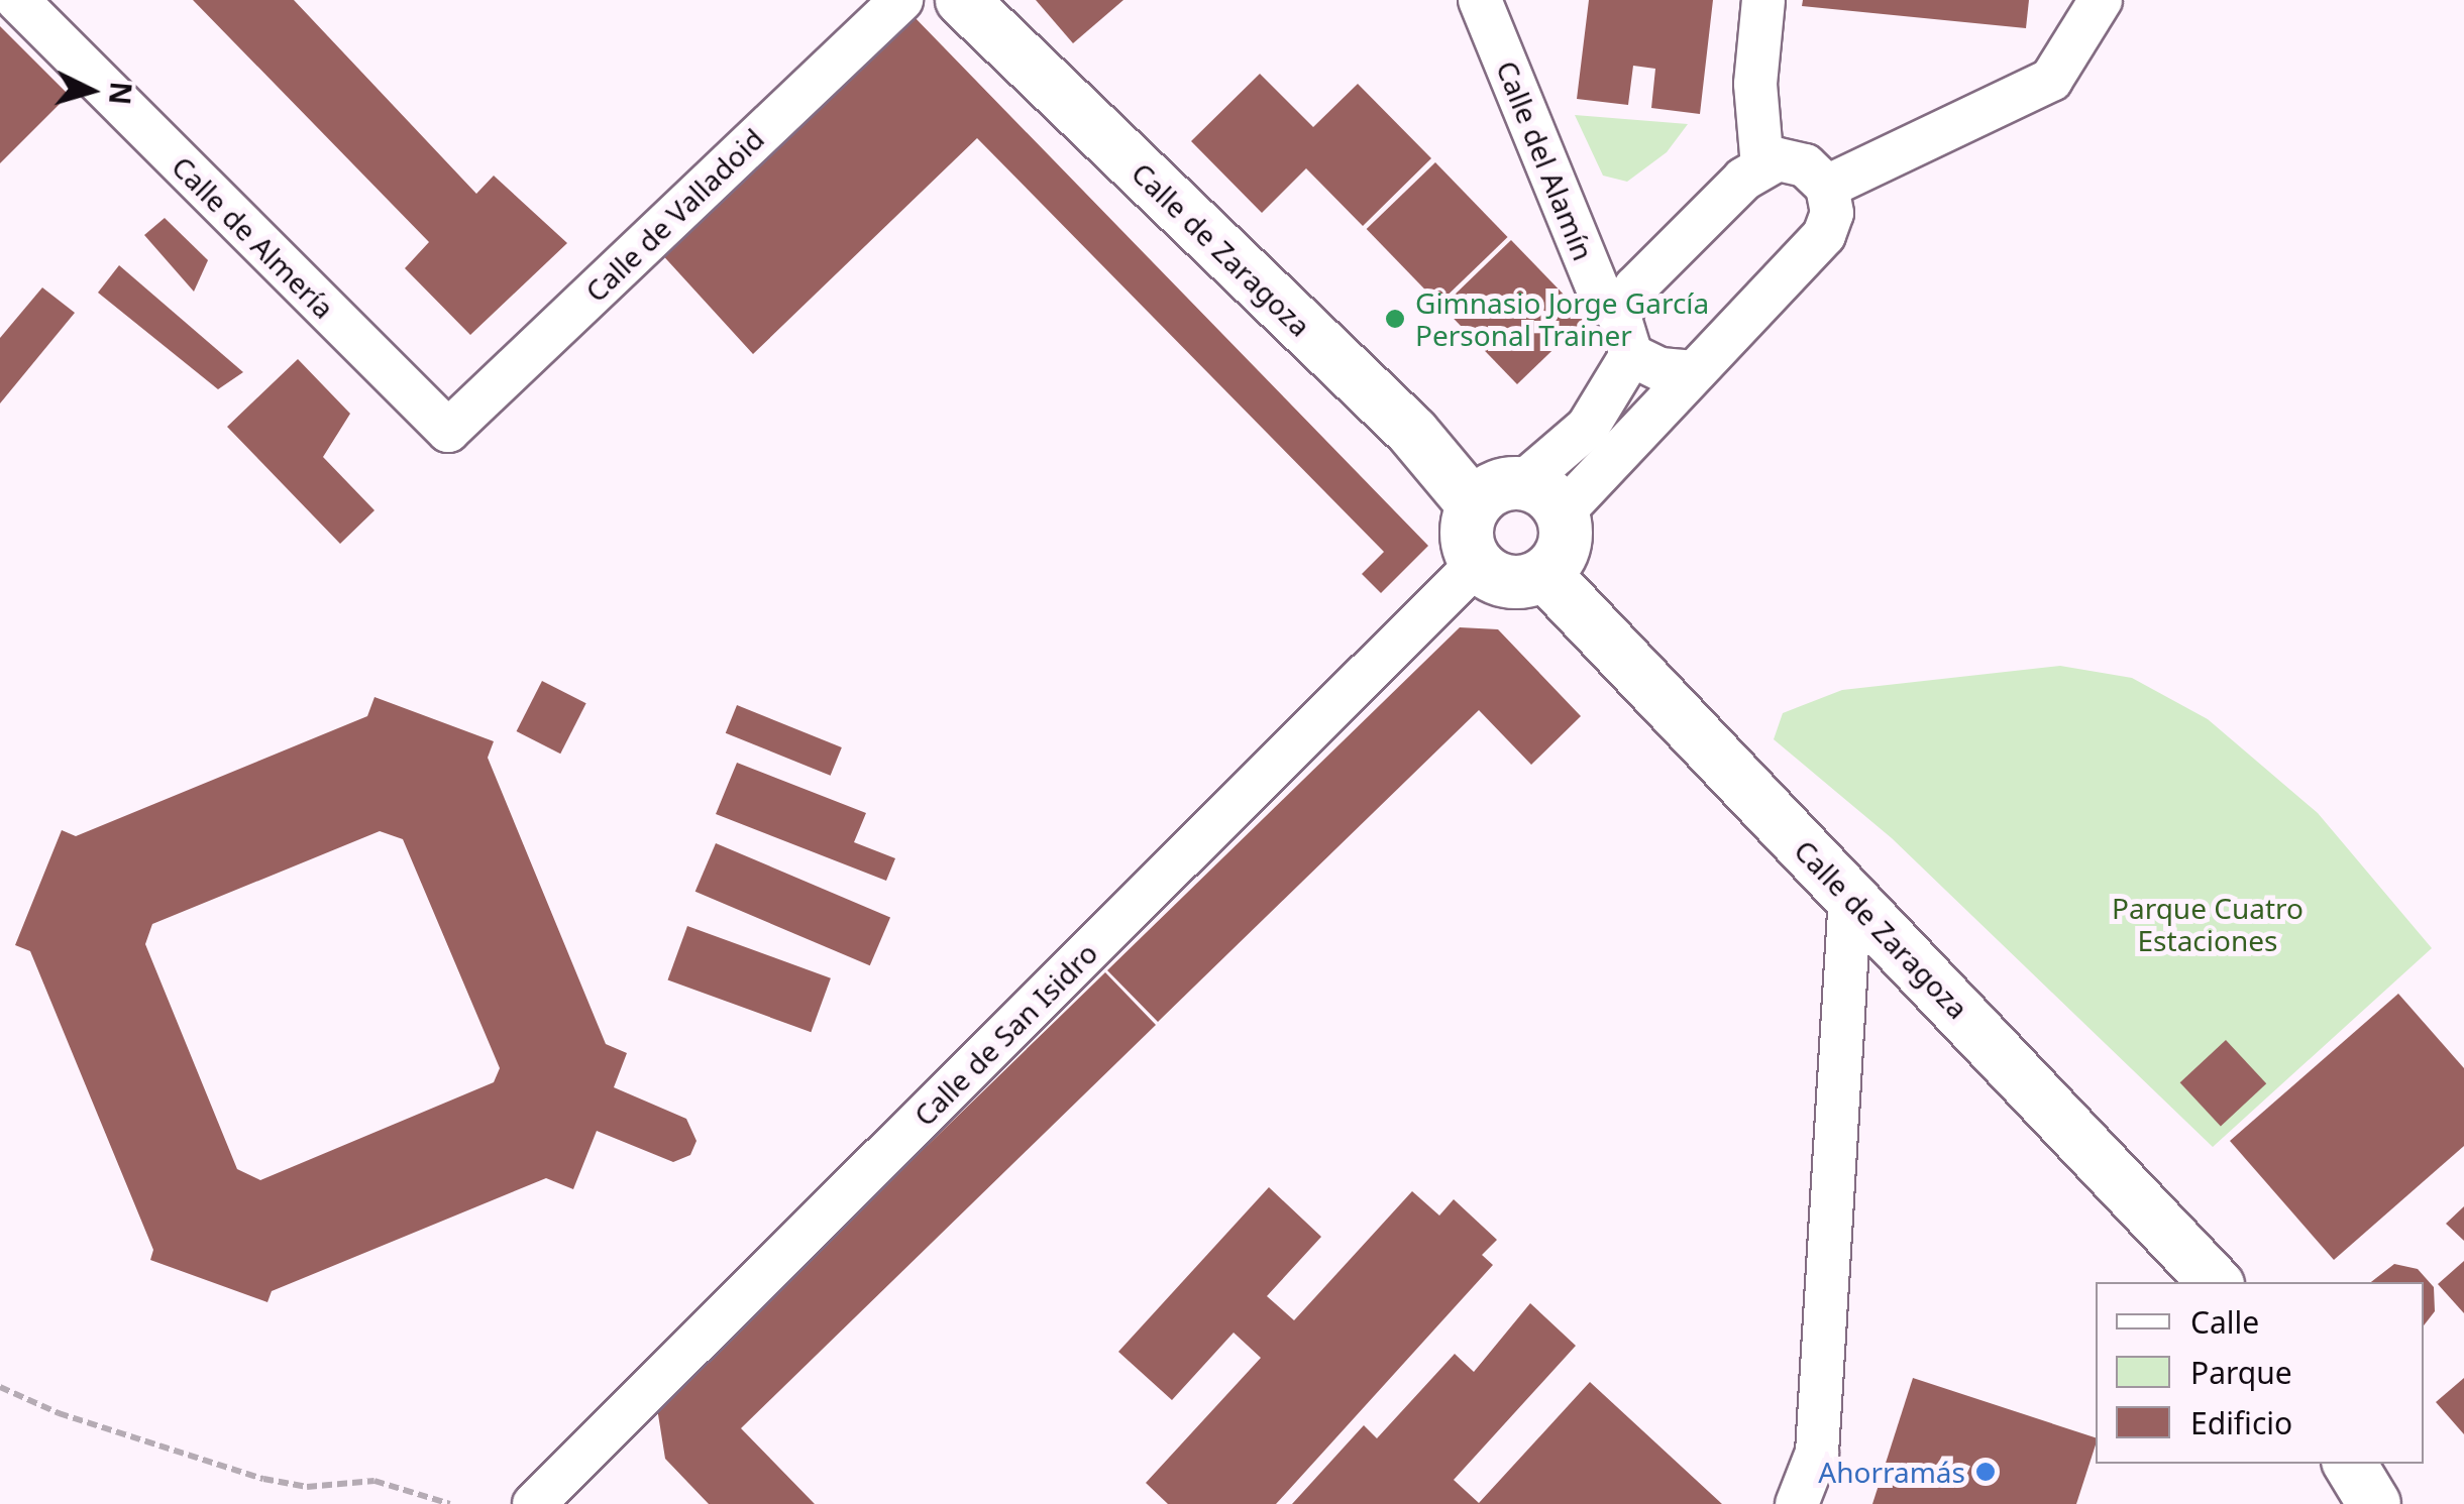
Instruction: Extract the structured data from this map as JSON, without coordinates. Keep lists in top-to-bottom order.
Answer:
{
  "streets": {
    "street": [
      "Calle del Alamín",
      "Calle de Valladoid",
      "Calle de Almería",
      "Calle de Zaragoza",
      "Calle de San Isidro"
    ]
  },
  "crossings": [
    ["Calle de Valladoid", "Calle de Almería"],
    ["Calle de Zaragoza", "Calle de San Isidro"]
  ],
  "parks": ["Parque Cuatro Estaciones"],
  "places": ["Gimnasio Jorge García Personal Trainer", "Ahorramás"],
  "legend": ["Calle", "Parque", "Edificio"],
  "north": "right"
}
